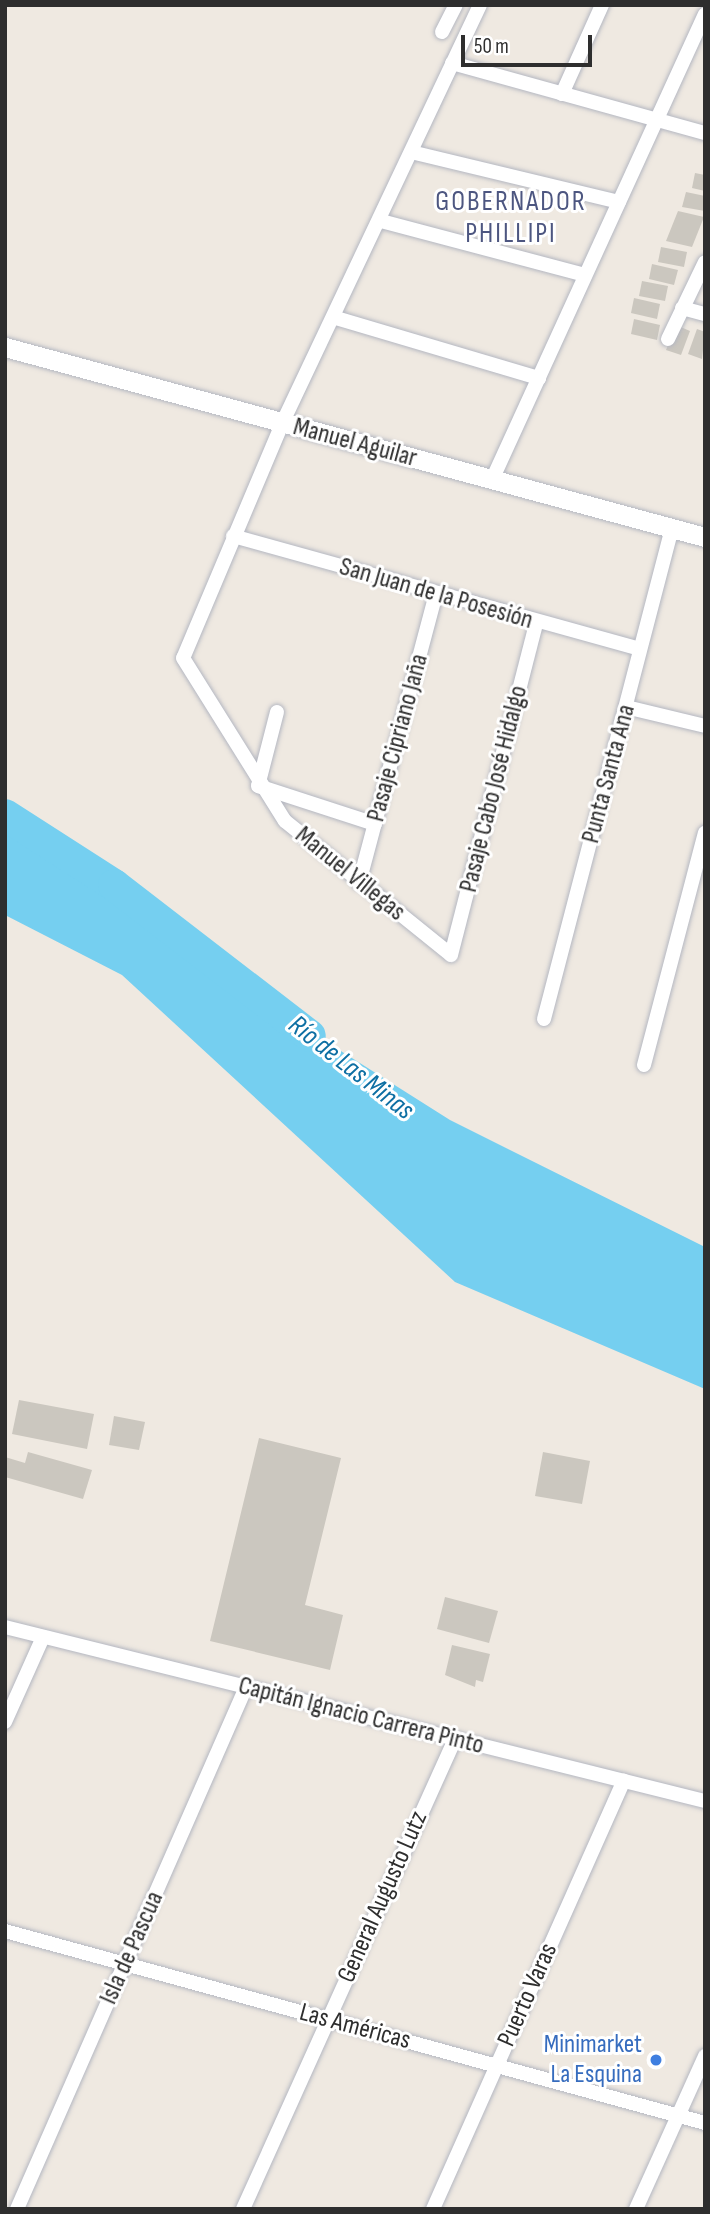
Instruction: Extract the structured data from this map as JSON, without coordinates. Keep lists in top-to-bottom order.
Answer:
{
  "streets": {
    "street": [
      "Manuel Aguilar",
      "San Juan de la Posesión",
      "Pasaje Cipriano Jaña",
      "Punta Santa Ana",
      "Pasaje Cabo José Hidalgo",
      "Manuel Villegas",
      "Capitán Ignacio Carrera Pinto",
      "General Augusto Lutz",
      "Isla de Pascua",
      "Puerto Varas",
      "Las Américas"
    ]
  },
  "crossings": [
    ["Manuel Aguilar", "Punta Santa Ana"],
    ["San Juan de la Posesión", "Pasaje Cipriano Jaña"],
    ["San Juan de la Posesión", "Punta Santa Ana"],
    ["San Juan de la Posesión", "Pasaje Cabo José Hidalgo"],
    ["San Juan de la Posesión", "Manuel Villegas"],
    ["Pasaje Cipriano Jaña", "Manuel Villegas"],
    ["Pasaje Cabo José Hidalgo", "Manuel Villegas"],
    ["Capitán Ignacio Carrera Pinto", "General Augusto Lutz"],
    ["Capitán Ignacio Carrera Pinto", "Isla de Pascua"],
    ["Capitán Ignacio Carrera Pinto", "Puerto Varas"],
    ["General Augusto Lutz", "Las Américas"],
    ["Isla de Pascua", "Las Américas"],
    ["Puerto Varas", "Las Américas"]
  ],
  "districts": ["GOBERNADOR PHILLIPI"],
  "water": ["Río de Las Minas"],
  "places": ["Minimarket La Esquina"],
  "scale_bar": "50 m"
}
